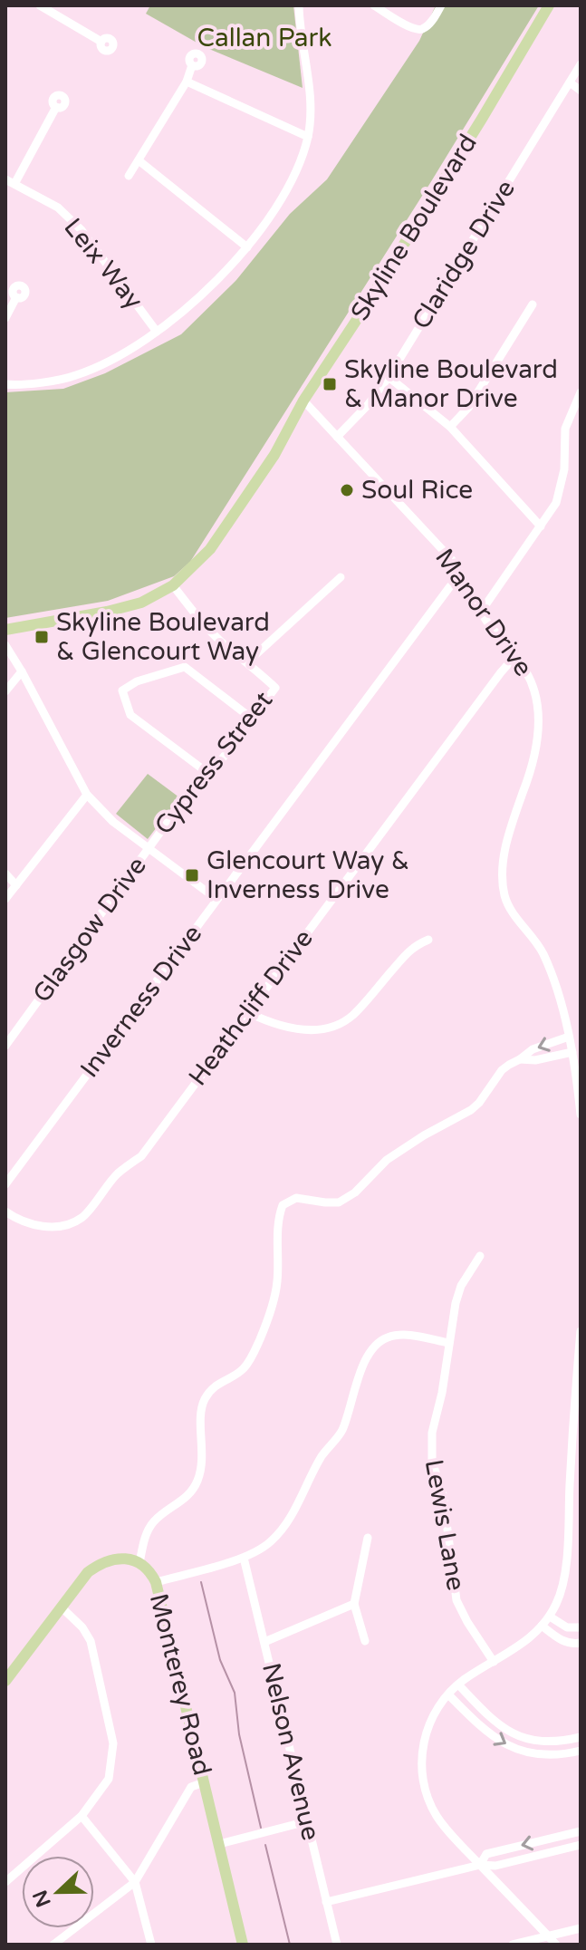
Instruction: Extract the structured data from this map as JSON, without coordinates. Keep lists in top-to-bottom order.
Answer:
{
  "streets": {
    "main road": ["Skyline Boulevard", "Monterey Road"],
    "street": [
      "Claridge Drive",
      "Leix Way",
      "Manor Drive",
      "Cypress Street",
      "Glasgow Drive",
      "Inverness Drive",
      "Heathcliff Drive",
      "Lewis Lane",
      "Nelson Avenue"
    ]
  },
  "crossings": [
    ["Skyline Boulevard", "Manor Drive"],
    ["Skyline Boulevard", "Cypress Street"],
    ["Claridge Drive", "Manor Drive"],
    ["Manor Drive", "Inverness Drive"],
    ["Manor Drive", "Heathcliff Drive"],
    ["Manor Drive", "Monterey Road"],
    ["Cypress Street", "Glasgow Drive"]
  ],
  "parks": ["Callan Park"],
  "places": {
    "transit": ["Skyline Boulevard & Manor Drive", "Skyline Boulevard & Glencourt Way", "Glencourt Way & Inverness Drive"],
    "other": ["Soul Rice"]
  },
  "north": "left"
}
